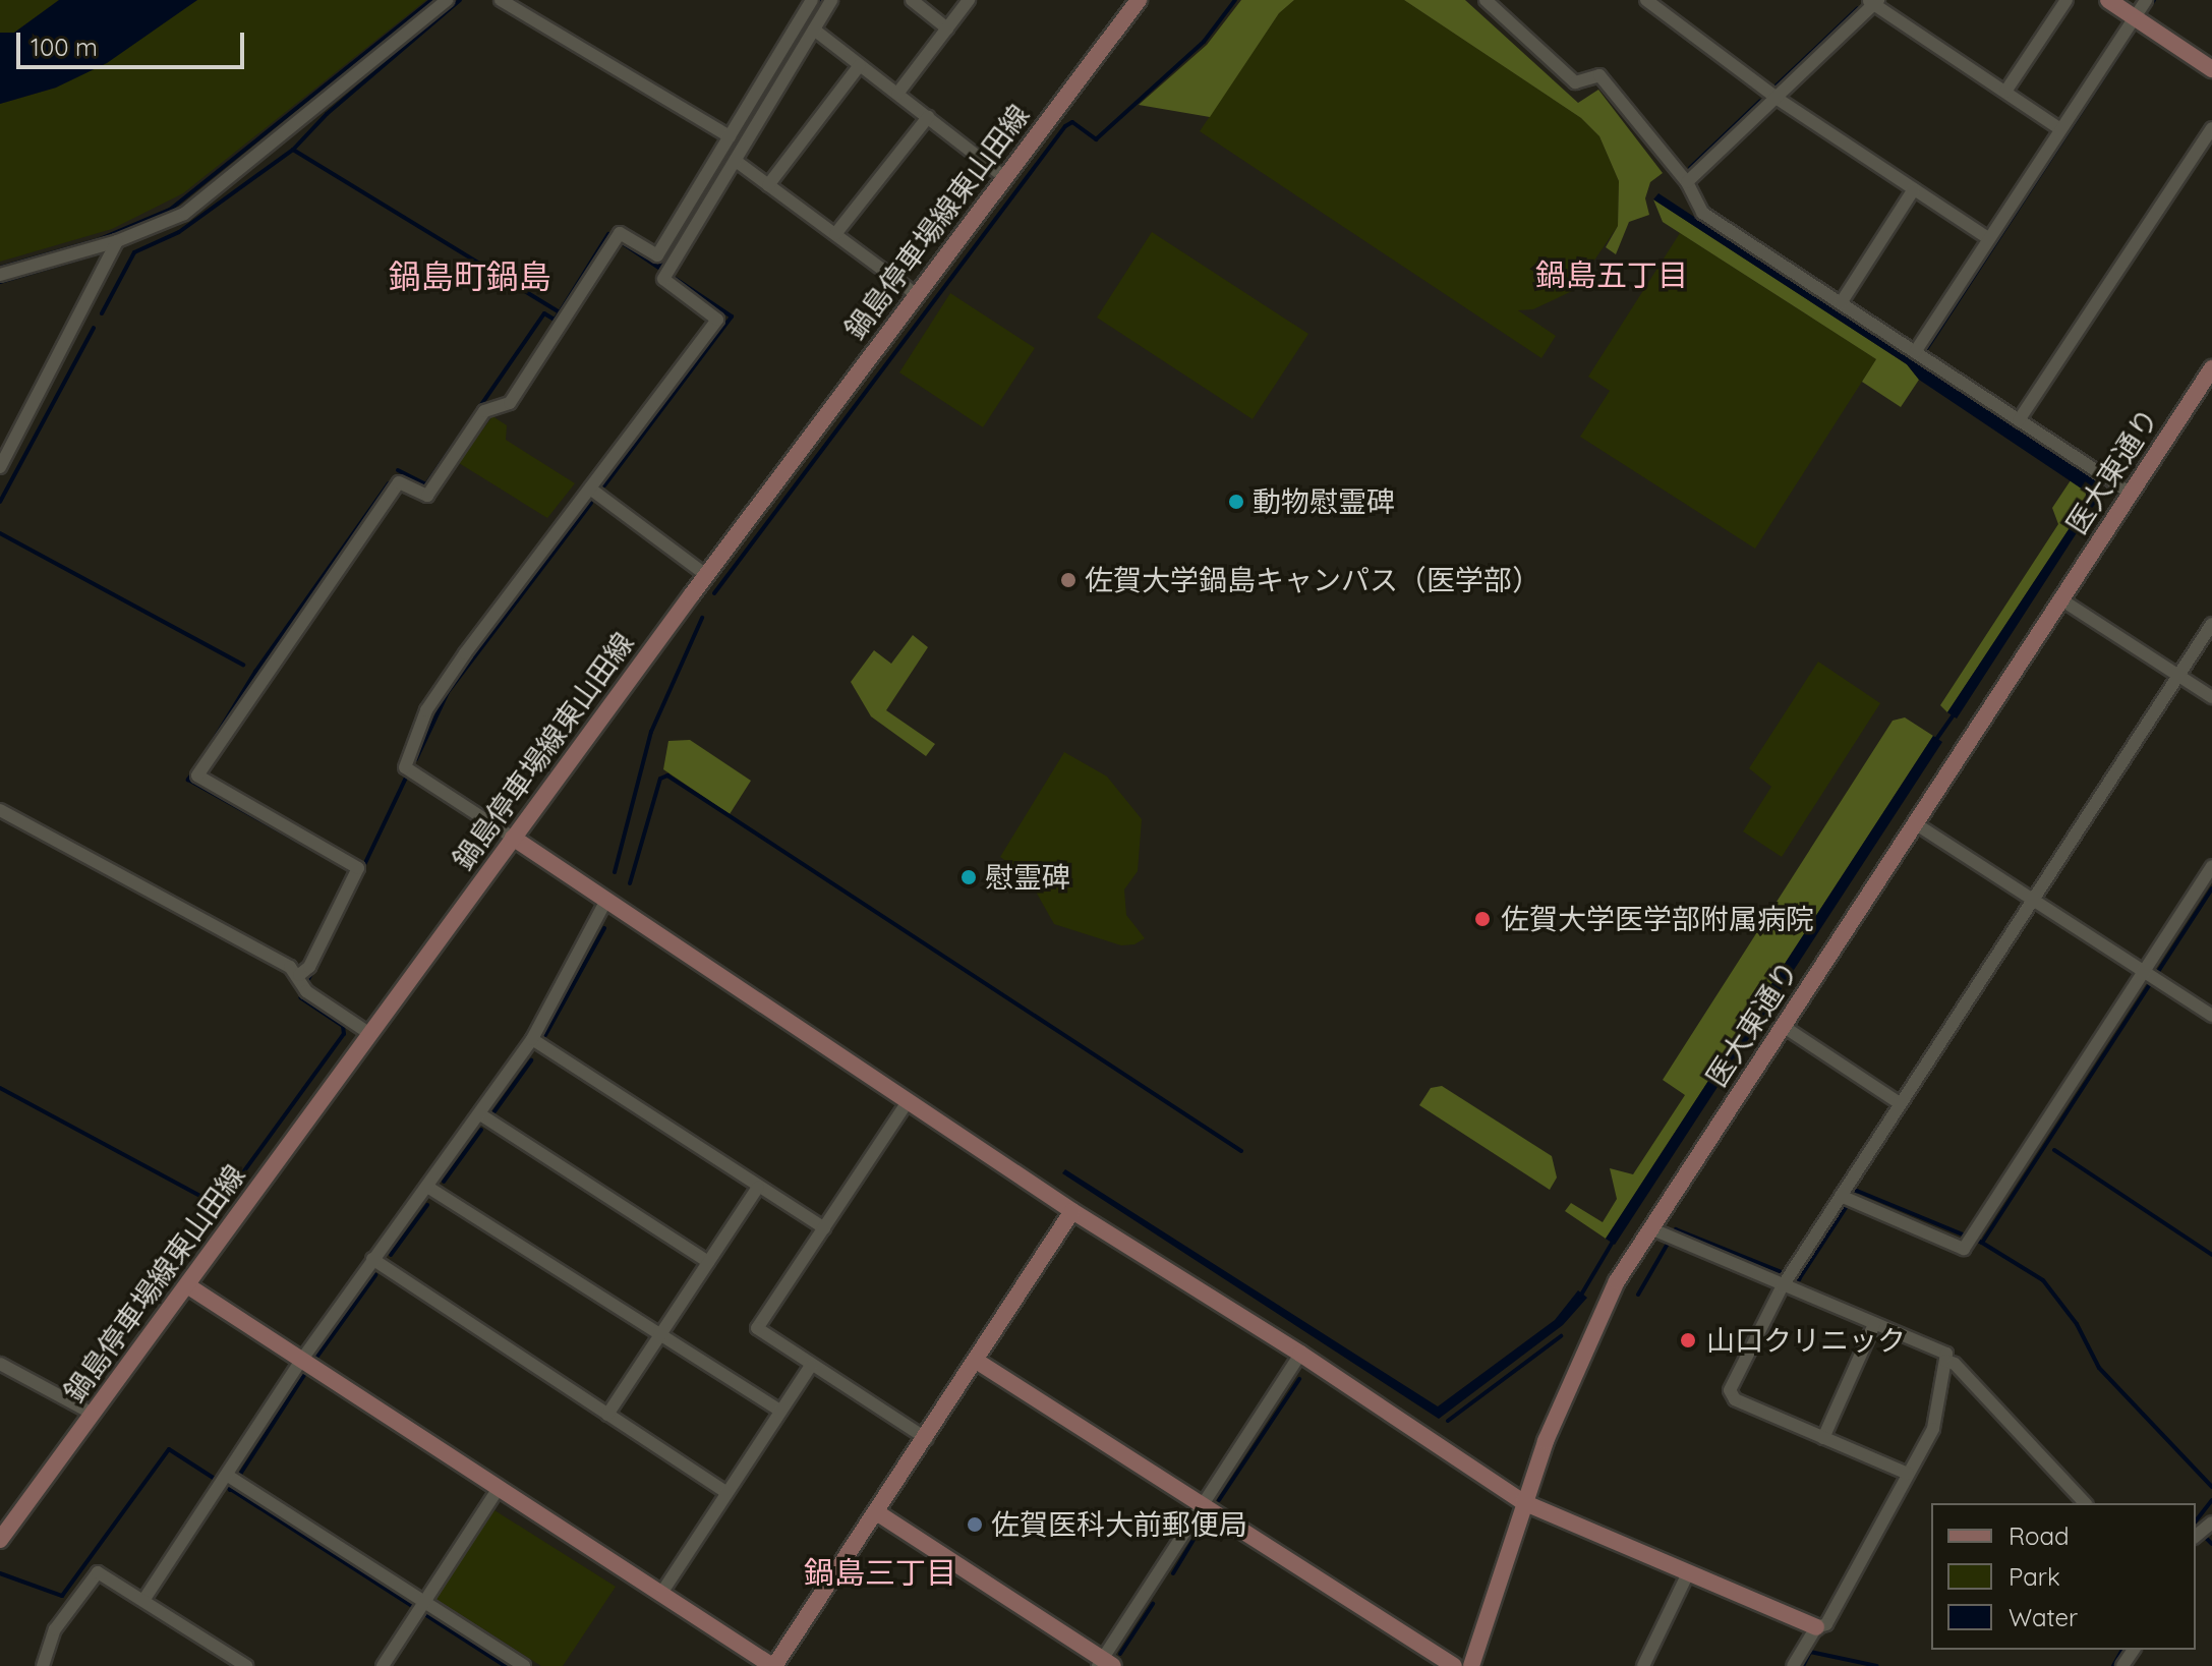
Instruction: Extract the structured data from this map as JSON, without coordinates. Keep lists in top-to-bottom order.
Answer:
{
  "streets": {
    "street": ["鍋島停車場線東山田線", "医大東通り"]
  },
  "districts": ["鍋島五丁目", "鍋島町鍋島", "鍋島三丁目"],
  "places": [
    "動物慰霊碑",
    "佐賀大学鍋島キャンパス（医学部）",
    "慰霊碑",
    "佐賀大学医学部附属病院",
    "山口クリニック",
    "佐賀医科大前郵便局"
  ],
  "legend": ["Road", "Park", "Water"],
  "scale_bar": "100 m"
}
